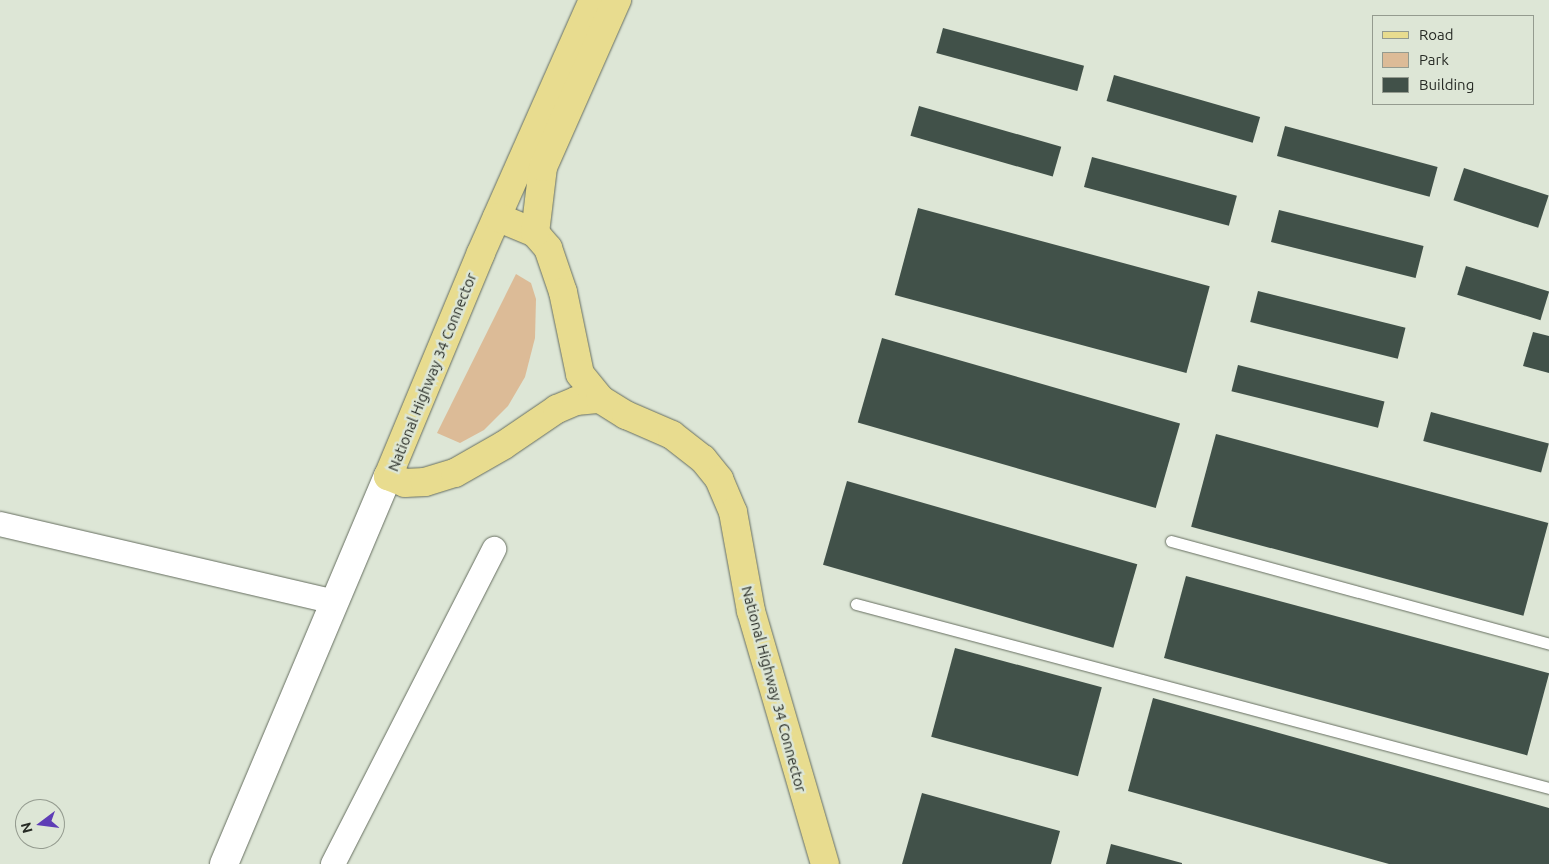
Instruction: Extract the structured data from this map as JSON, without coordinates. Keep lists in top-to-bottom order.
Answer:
{
  "streets": {
    "main road": ["National Highway 34 Connector"]
  },
  "legend": ["Road", "Park", "Building"],
  "north": "left"
}
